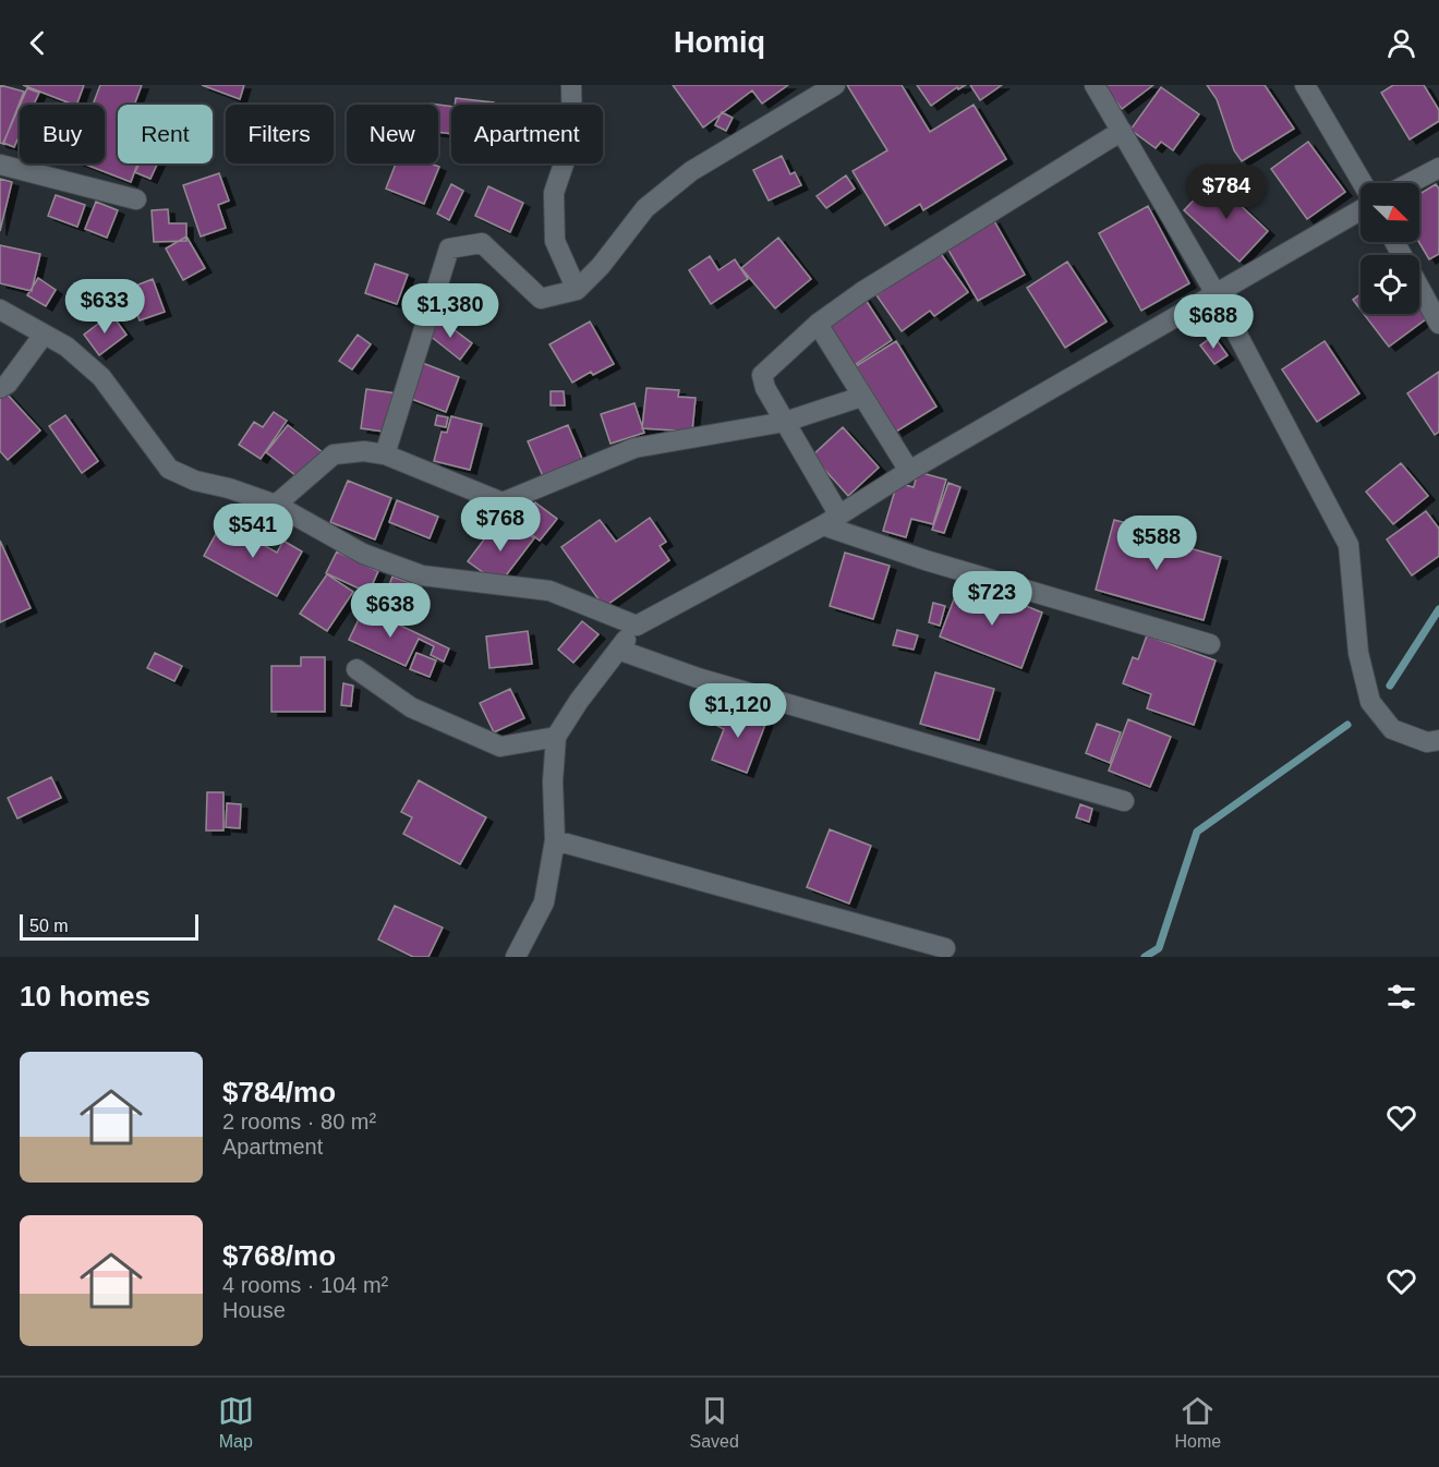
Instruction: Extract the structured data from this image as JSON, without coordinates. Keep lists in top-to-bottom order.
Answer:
{
  "scale_bar": "50 m",
  "north": "bottom right",
  "page": {
    "header": "Homiq",
    "chip": [
      "Buy",
      "Rent",
      "Filters",
      "New",
      "Apartment"
    ],
    "price": [
      "$784",
      "$633",
      "$1,380",
      "$688",
      "$768",
      "$541",
      "$588",
      "$723",
      "$638",
      "$1,120"
    ],
    "scale": "50 m",
    "heading": "10 homes",
    "list": [
      {
        "name": "$784/mo",
        "note": "2 rooms · 80 m² · Apartment"
      },
      {
        "name": "$768/mo",
        "note": "4 rooms · 104 m² · House"
      }
    ],
    "tabs": ["Map", "Saved", "Home"]
  }
}
